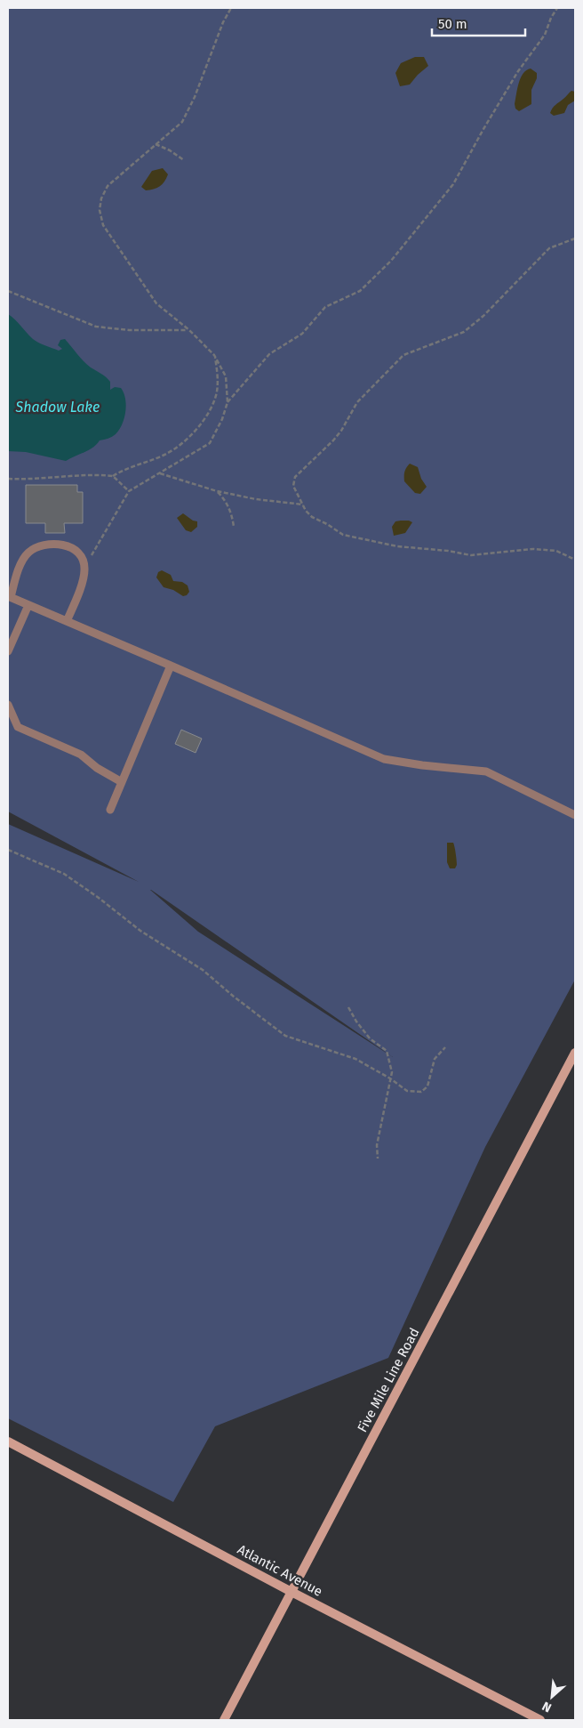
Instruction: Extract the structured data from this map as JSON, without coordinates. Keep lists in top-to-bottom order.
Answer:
{
  "streets": {
    "main road": ["Five Mile Line Road", "Atlantic Avenue"]
  },
  "crossings": [
    ["Five Mile Line Road", "Atlantic Avenue"]
  ],
  "water": ["Shadow Lake"],
  "scale_bar": "50 m",
  "north": "bottom left"
}
